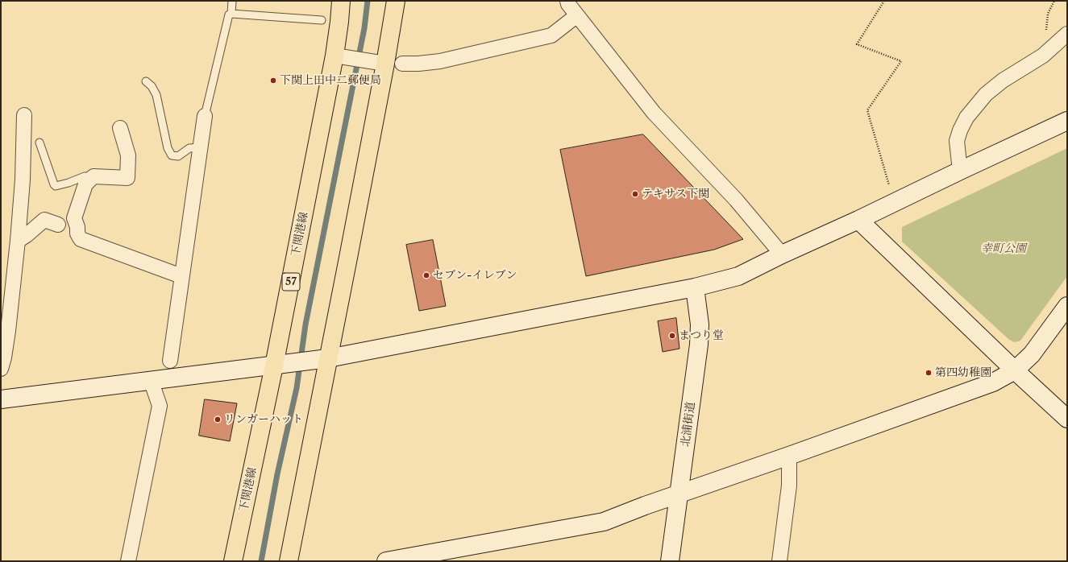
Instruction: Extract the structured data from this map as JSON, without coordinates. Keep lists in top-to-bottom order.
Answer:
{
  "streets": {
    "main road": ["下関港線", "57"],
    "street": ["北浦街道"]
  },
  "parks": ["幸町公園"],
  "places": [
    "下関上田中二郵便局",
    "テキサス下関",
    "セブン-イレブン",
    "まつり堂",
    "第四幼稚園",
    "リンガーハット"
  ]
}
